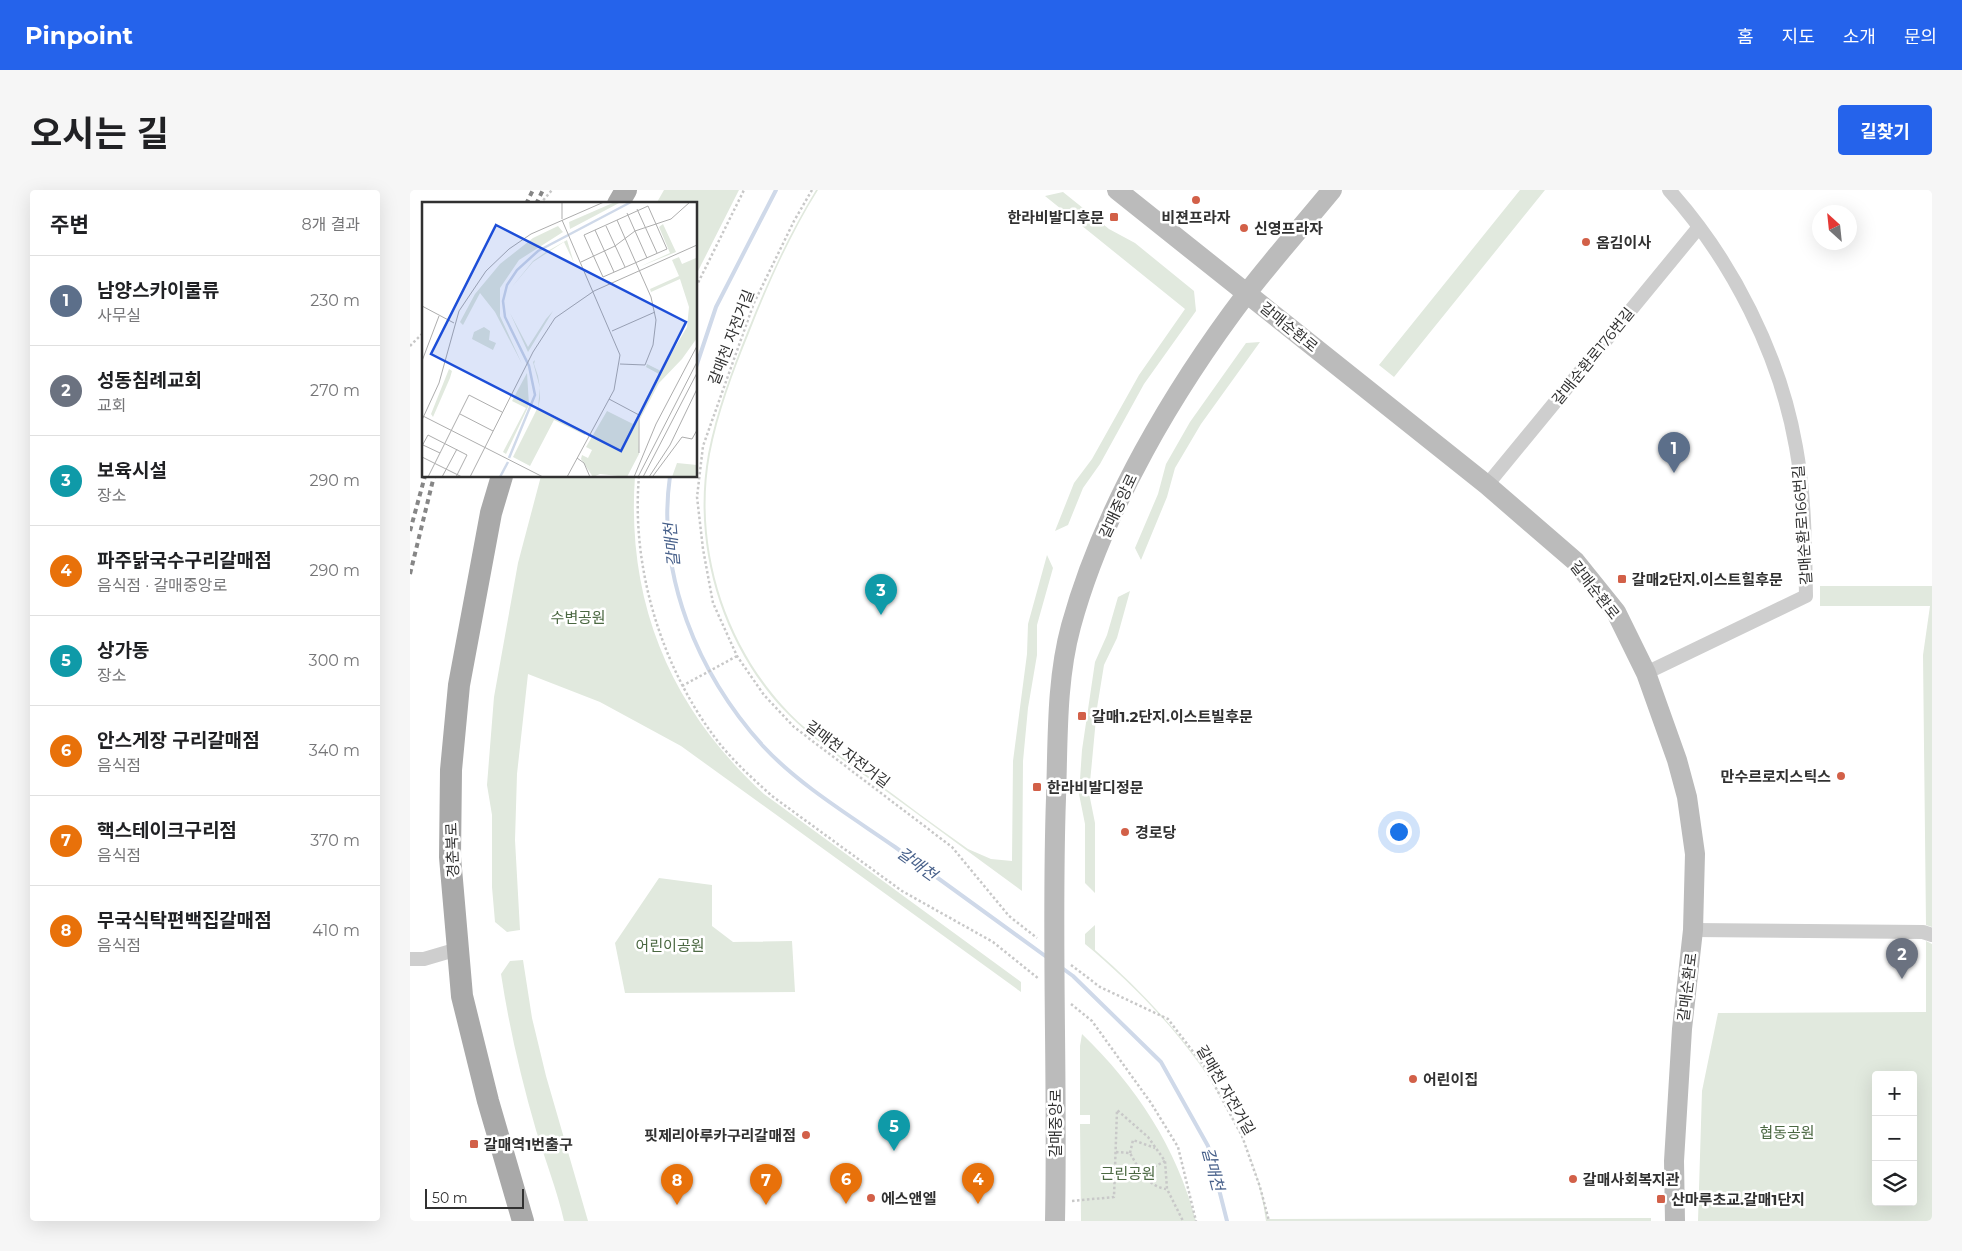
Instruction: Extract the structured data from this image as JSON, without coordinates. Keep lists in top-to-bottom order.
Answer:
{
  "streets": {
    "main road": ["경춘북로"],
    "street": [
      "갈매순환로",
      "갈매순환로176번길",
      "갈매중앙로",
      "갈매순환로166번길"
    ],
    "path": ["갈매천 자전거길"]
  },
  "crossings": [
    ["갈매순환로", "갈매순환로176번길"],
    ["갈매순환로", "갈매중앙로"],
    ["갈매순환로", "갈매순환로166번길"],
    ["갈매순환로176번길", "갈매순환로166번길"]
  ],
  "water": ["갈매천"],
  "parks": [
    "수변공원",
    "어린이공원",
    "협동공원",
    "근린공원"
  ],
  "places": {
    "other": [
      "비젼프라자",
      "신영프라자",
      "옴김이사",
      "만수르로지스틱스",
      "경로당",
      "어린이집",
      "핏제리아루카구리갈매점",
      "갈매사회복지관",
      "에스앤엘"
    ],
    "transit": [
      "한라비발디후문",
      "갈매2단지.이스트힐후문",
      "갈매1.2단지.이스트빌후문",
      "한라비발디정문",
      "갈매역1번출구",
      "산마루초교.갈매1단지"
    ]
  },
  "scale_bar": "50 m",
  "north": "top left",
  "page": {
    "header": "Pinpoint",
    "nav": [
      "홈",
      "지도",
      "소개",
      "문의"
    ],
    "title": "오시는 길",
    "buttons": "길찾기",
    "heading": ["주변", "8개 결과"],
    "list": [
      {
        "mark": "1",
        "name": "남양스카이물류",
        "note": "사무실",
        "value": "230 m"
      },
      {
        "mark": "2",
        "name": "성동침례교회",
        "note": "교회",
        "value": "270 m"
      },
      {
        "mark": "3",
        "name": "보육시설",
        "note": "장소",
        "value": "290 m"
      },
      {
        "mark": "4",
        "name": "파주닭국수구리갈매점",
        "note": "음식점 · 갈매중앙로",
        "value": "290 m"
      },
      {
        "mark": "5",
        "name": "상가동",
        "note": "장소",
        "value": "300 m"
      },
      {
        "mark": "6",
        "name": "안스게장 구리갈매점",
        "note": "음식점",
        "value": "340 m"
      },
      {
        "mark": "7",
        "name": "핵스테이크구리점",
        "note": "음식점",
        "value": "370 m"
      },
      {
        "mark": "8",
        "name": "무국식탁편백집갈매점",
        "note": "음식점",
        "value": "410 m"
      }
    ],
    "pins": [
      "1",
      "3",
      "2",
      "5",
      "4",
      "6",
      "7",
      "8"
    ],
    "map_buttons": ["+", "−"],
    "scale": "50 m"
  }
}
